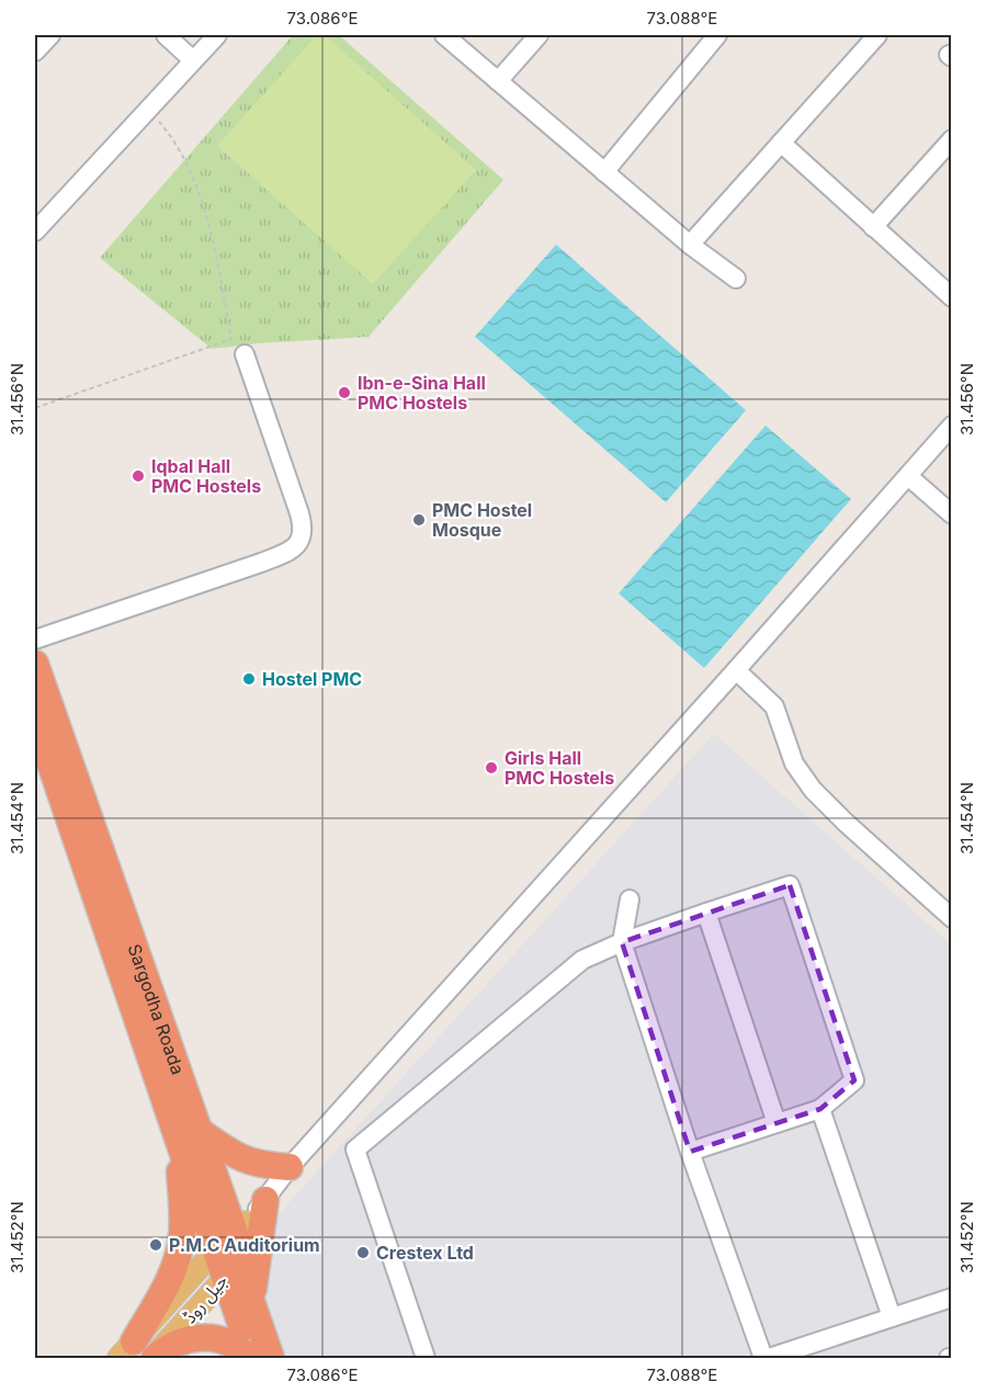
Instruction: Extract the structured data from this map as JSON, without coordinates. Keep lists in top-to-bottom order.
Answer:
{
  "streets": {
    "highway": ["Sargodha Roada"],
    "main road": ["جیل روڈ"]
  },
  "crossings": [
    ["Sargodha Roada", "جیل روڈ"]
  ],
  "places": [
    "Ibn-e-Sina Hall PMC Hostels",
    "Iqbal Hall PMC Hostels",
    "PMC Hostel Mosque",
    "Hostel PMC",
    "Girls Hall PMC Hostels",
    "P.M.C Auditorium",
    "Crestex Ltd"
  ],
  "coordinates": [
    "73.086°E",
    "73.088°E",
    "31.456°N",
    "31.454°N",
    "31.452°N"
  ]
}
